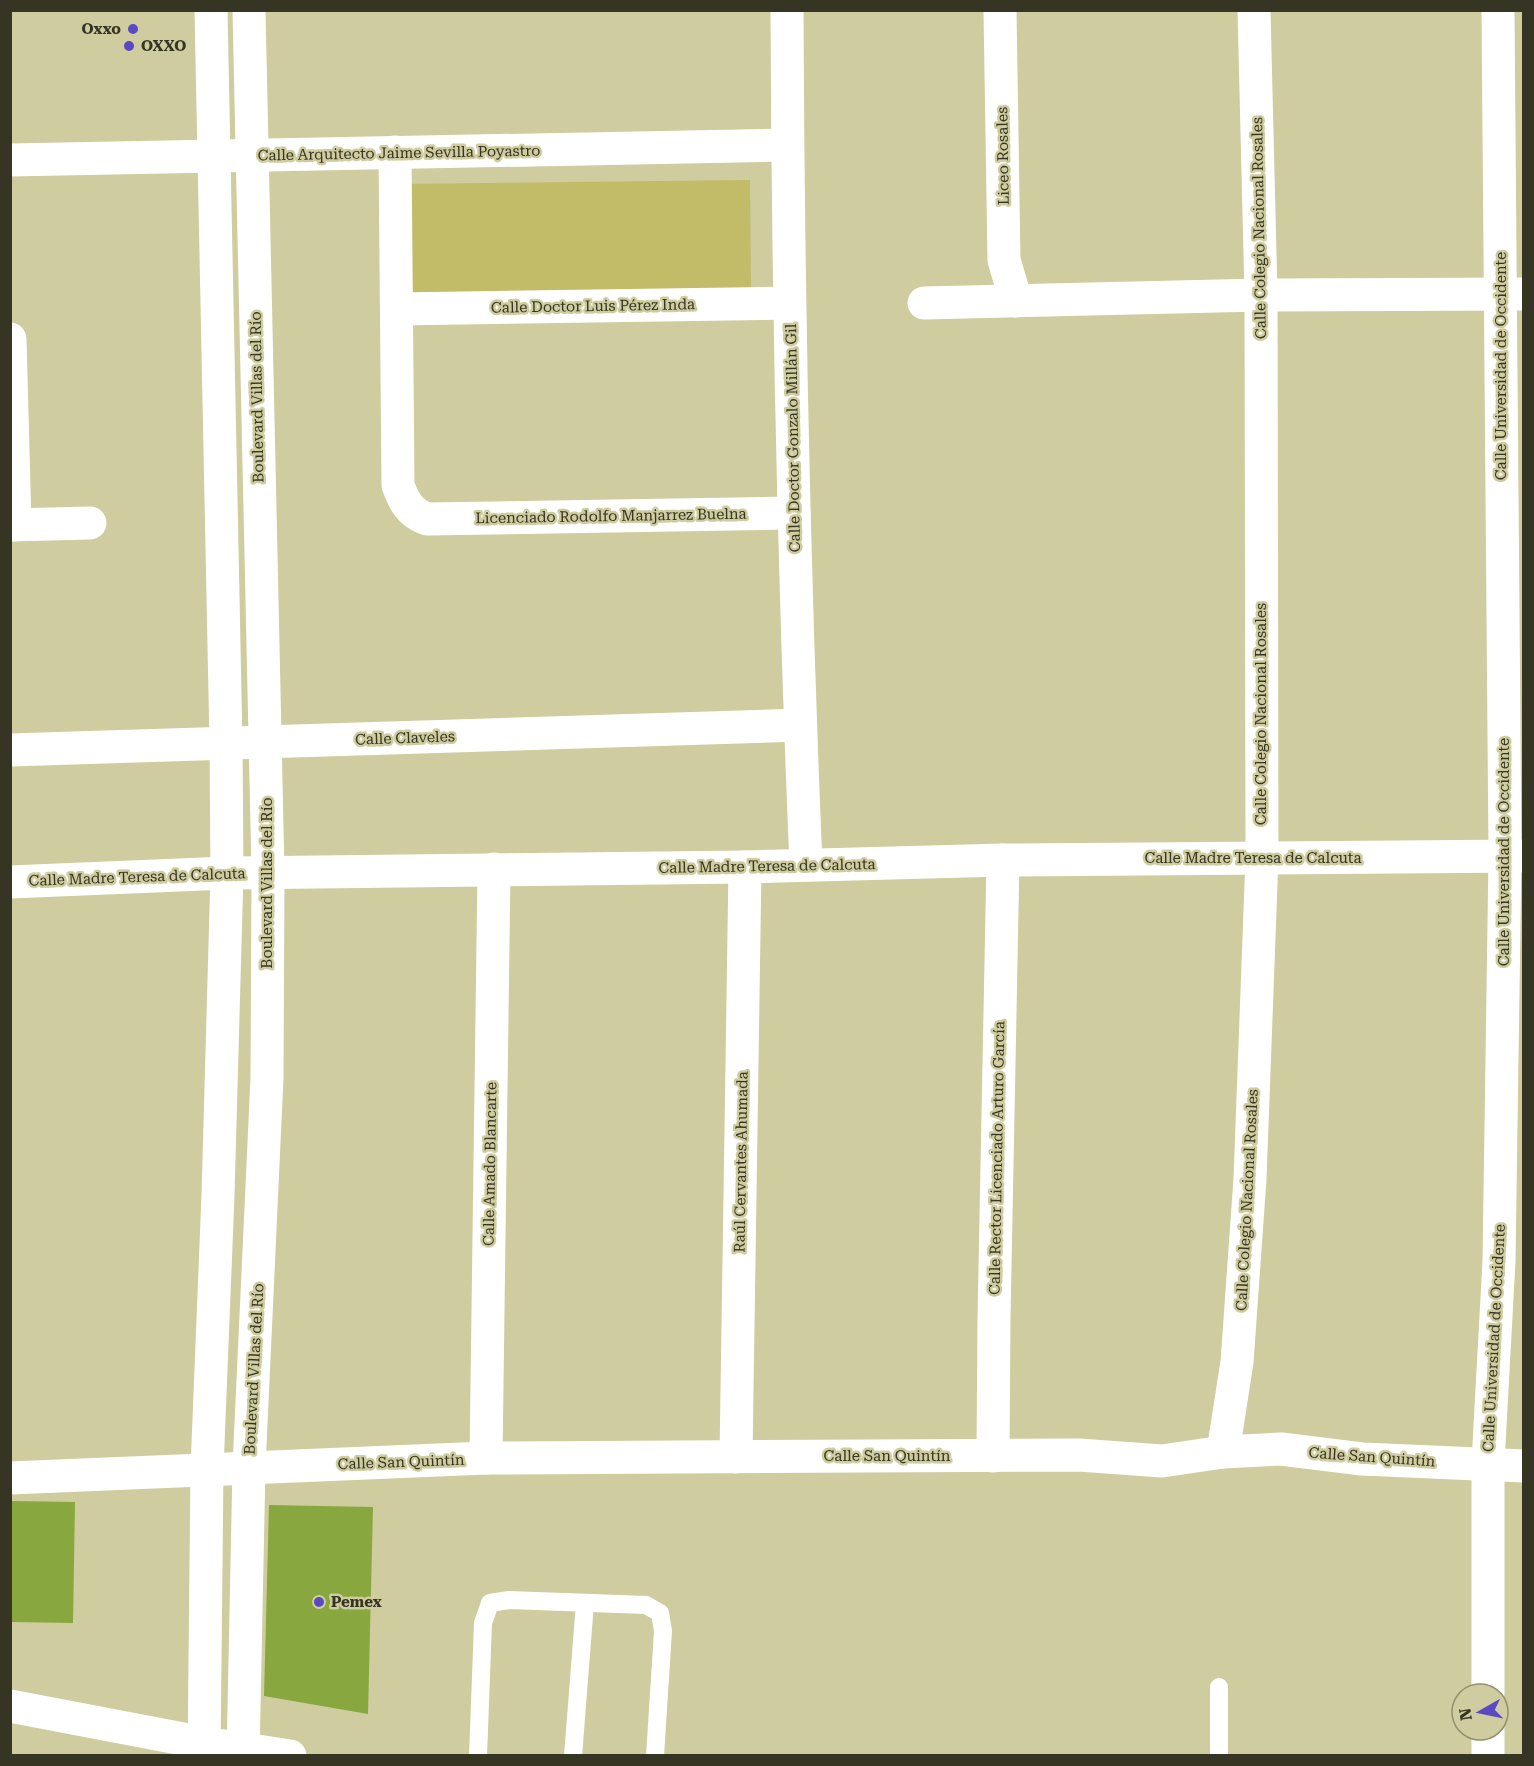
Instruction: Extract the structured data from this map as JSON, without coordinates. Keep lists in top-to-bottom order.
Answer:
{
  "streets": {
    "street": [
      "Calle Arquitecto Jaime Sevilla Poyastro",
      "Liceo Rosales",
      "Calle Colegio Nacional Rosales",
      "Calle Doctor Luis Pérez Inda",
      "Calle Universidad de Occidente",
      "Boulevard Villas del Río",
      "Calle Doctor Gonzalo Millán Gil",
      "Licenciado Rodolfo Manjarrez Buelna",
      "Calle Claveles",
      "Calle Madre Teresa de Calcuta",
      "Calle Rector Licenciado Arturo García",
      "Raúl Cervantes Ahumada",
      "Calle Amado Blancarte",
      "Calle San Quintín"
    ]
  },
  "crossings": [
    ["Calle Arquitecto Jaime Sevilla Poyastro", "Boulevard Villas del Río"],
    ["Calle Arquitecto Jaime Sevilla Poyastro", "Calle Doctor Gonzalo Millán Gil"],
    ["Calle Colegio Nacional Rosales", "Calle Madre Teresa de Calcuta"],
    ["Calle Colegio Nacional Rosales", "Calle San Quintín"],
    ["Calle Doctor Luis Pérez Inda", "Calle Doctor Gonzalo Millán Gil"],
    ["Calle Doctor Luis Pérez Inda", "Licenciado Rodolfo Manjarrez Buelna"],
    ["Calle Universidad de Occidente", "Calle Madre Teresa de Calcuta"],
    ["Calle Universidad de Occidente", "Calle San Quintín"],
    ["Boulevard Villas del Río", "Calle Claveles"],
    ["Boulevard Villas del Río", "Calle Madre Teresa de Calcuta"],
    ["Boulevard Villas del Río", "Calle San Quintín"],
    ["Calle Doctor Gonzalo Millán Gil", "Licenciado Rodolfo Manjarrez Buelna"],
    ["Calle Doctor Gonzalo Millán Gil", "Calle Claveles"],
    ["Calle Doctor Gonzalo Millán Gil", "Calle Madre Teresa de Calcuta"],
    ["Calle Madre Teresa de Calcuta", "Calle Rector Licenciado Arturo García"],
    ["Calle Madre Teresa de Calcuta", "Raúl Cervantes Ahumada"],
    ["Calle Madre Teresa de Calcuta", "Calle Amado Blancarte"],
    ["Calle Rector Licenciado Arturo García", "Calle San Quintín"],
    ["Raúl Cervantes Ahumada", "Calle San Quintín"],
    ["Calle Amado Blancarte", "Calle San Quintín"]
  ],
  "places": ["Oxxo", "OXXO", "Pemex"],
  "north": "left"
}
